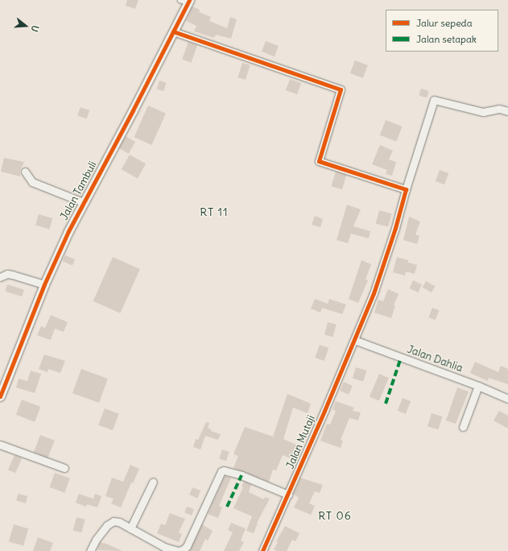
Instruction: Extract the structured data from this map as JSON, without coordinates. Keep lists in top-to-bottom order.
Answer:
{
  "streets": {
    "street": ["Jalan Tambuli", "Jalan Dahlia", "Jalan Mutaji"]
  },
  "crossings": [
    ["Jalan Dahlia", "Jalan Mutaji"]
  ],
  "districts": ["RT 11", "RT 06"],
  "legend": ["Jalur sepeda", "Jalan setapak"],
  "north": "right"
}
